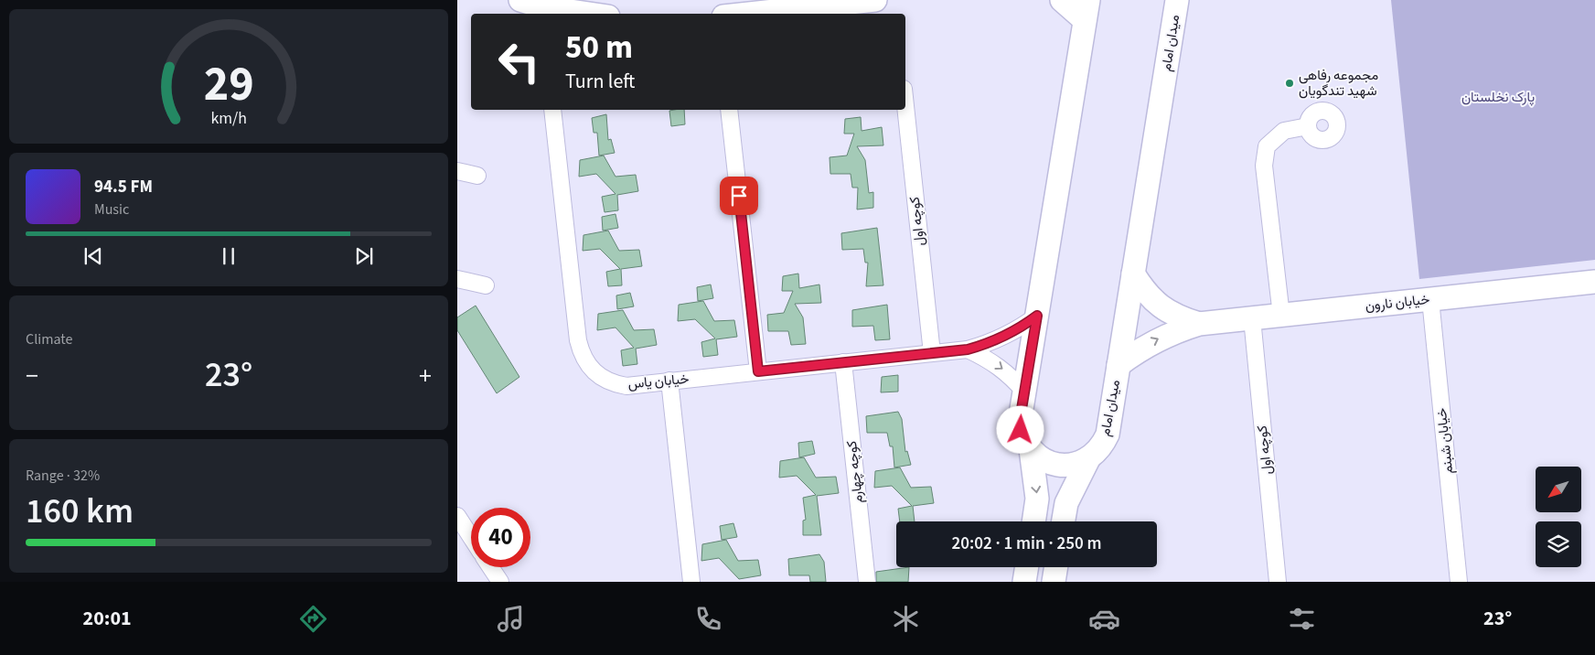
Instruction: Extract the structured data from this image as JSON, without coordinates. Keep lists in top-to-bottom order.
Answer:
{
  "streets": {
    "street": [
      "میدان امام",
      "کوچه اول",
      "خیابان نارون",
      "خیابان یاس",
      "خیابان شبنم",
      "کوچه چهارم"
    ]
  },
  "crossings": [
    ["کوچه اول", "خیابان نارون"],
    ["کوچه اول", "خیابان یاس"],
    ["خیابان نارون", "خیابان شبنم"],
    ["خیابان یاس", "کوچه چهارم"]
  ],
  "parks": ["پارک نخلستان"],
  "places": ["مجموعه رفاهی شهید تندگویان"],
  "north": "bottom left",
  "page": {
    "turn": ["50 m", "Turn left"],
    "song": ["94.5 FM", "Music"],
    "tile": [
      "Climate",
      ["Range · 32%", "160 km"]
    ],
    "heat": ["−", "23°", "+"],
    "limit": "40",
    "trip": "20:02 · 1 min · 250 m",
    "tabs": ["20:01", "23°"],
    "gauge": ["29", "km/h"]
  }
}
